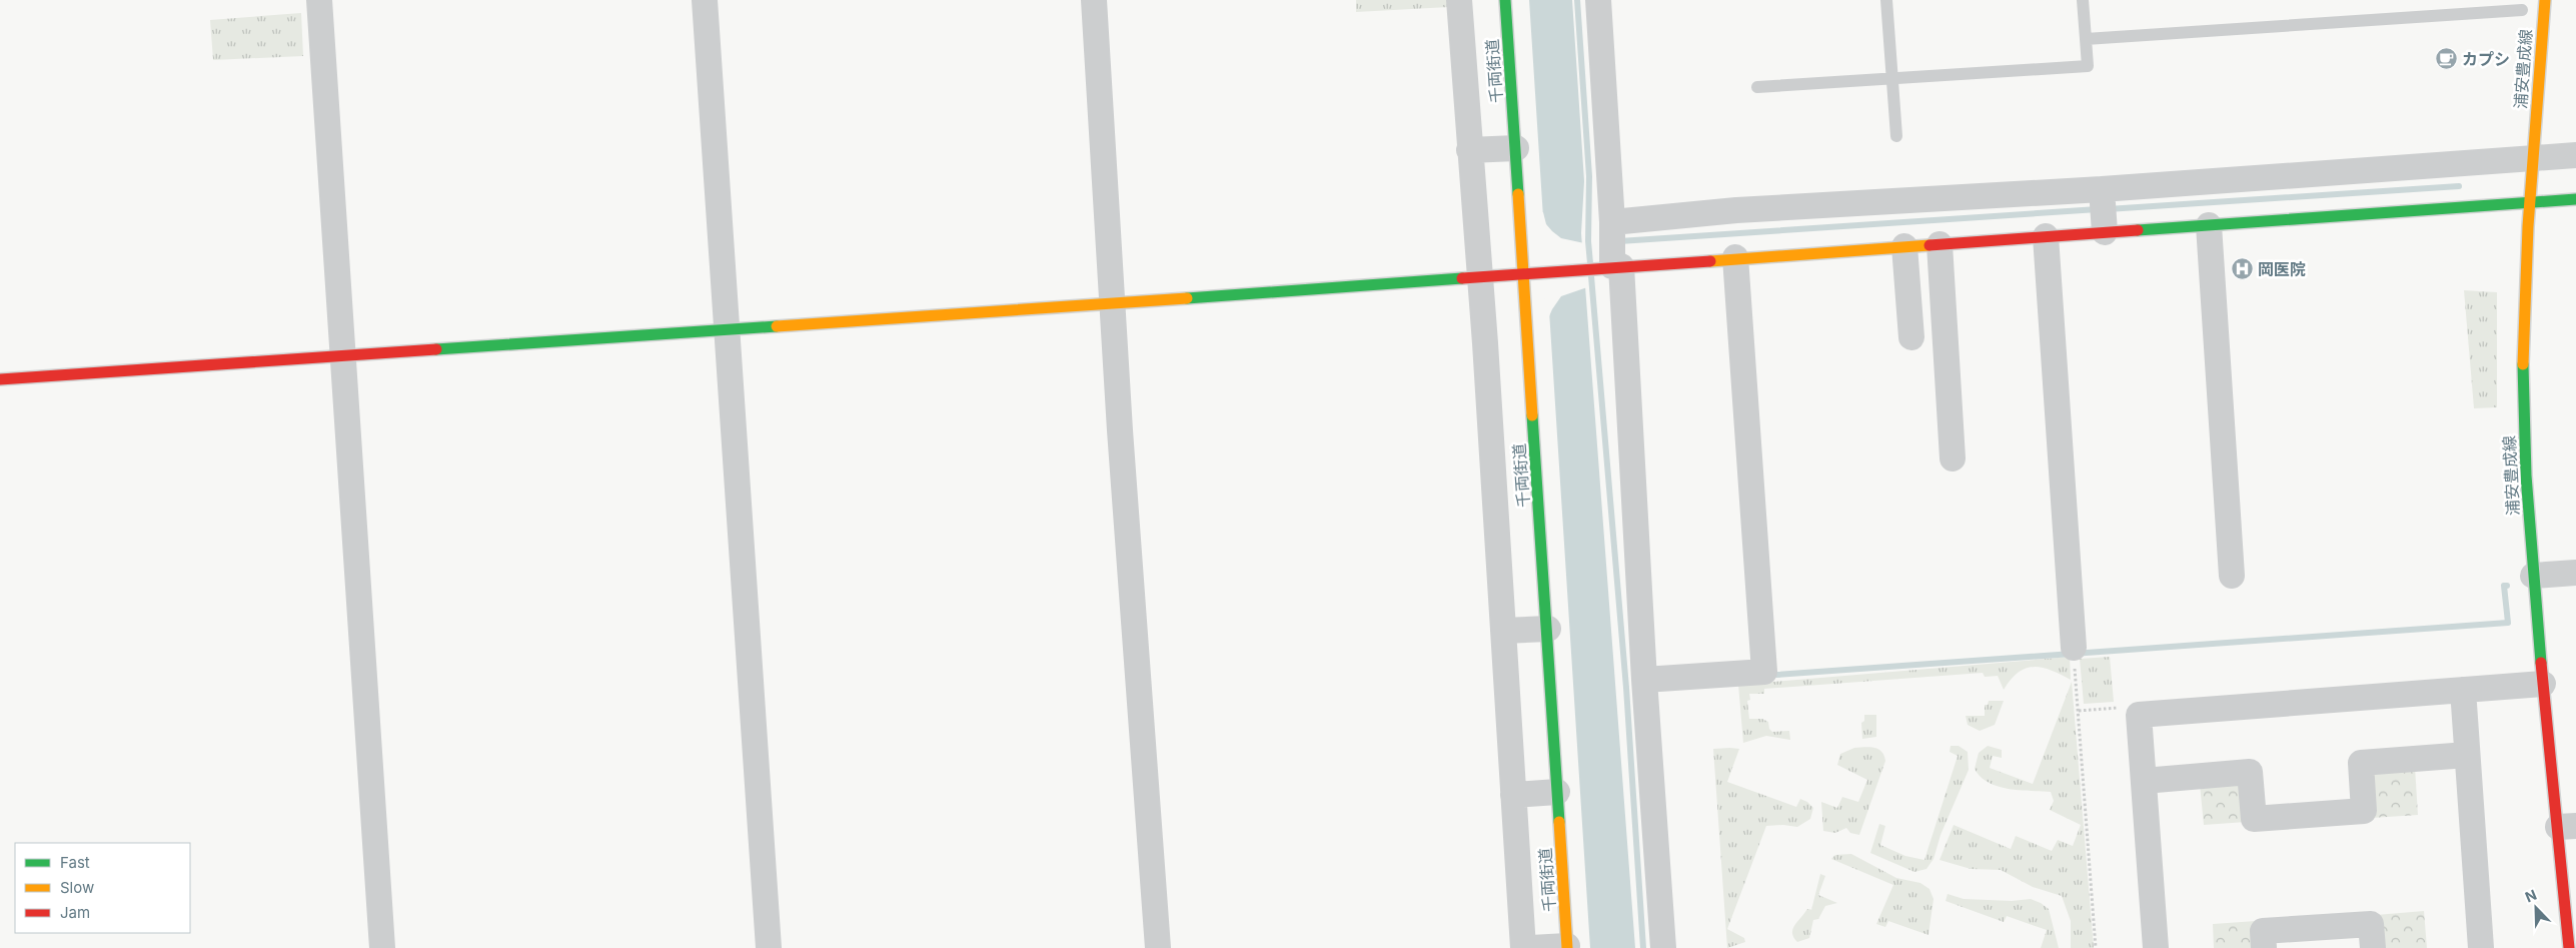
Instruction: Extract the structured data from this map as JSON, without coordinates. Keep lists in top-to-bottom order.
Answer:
{
  "streets": {
    "street": ["浦安豊成線", "千両街道"]
  },
  "places": {
    "cafe": ["カプシ"],
    "hospital": ["岡医院"]
  },
  "legend": ["Fast", "Slow", "Jam"],
  "north": "top left"
}
